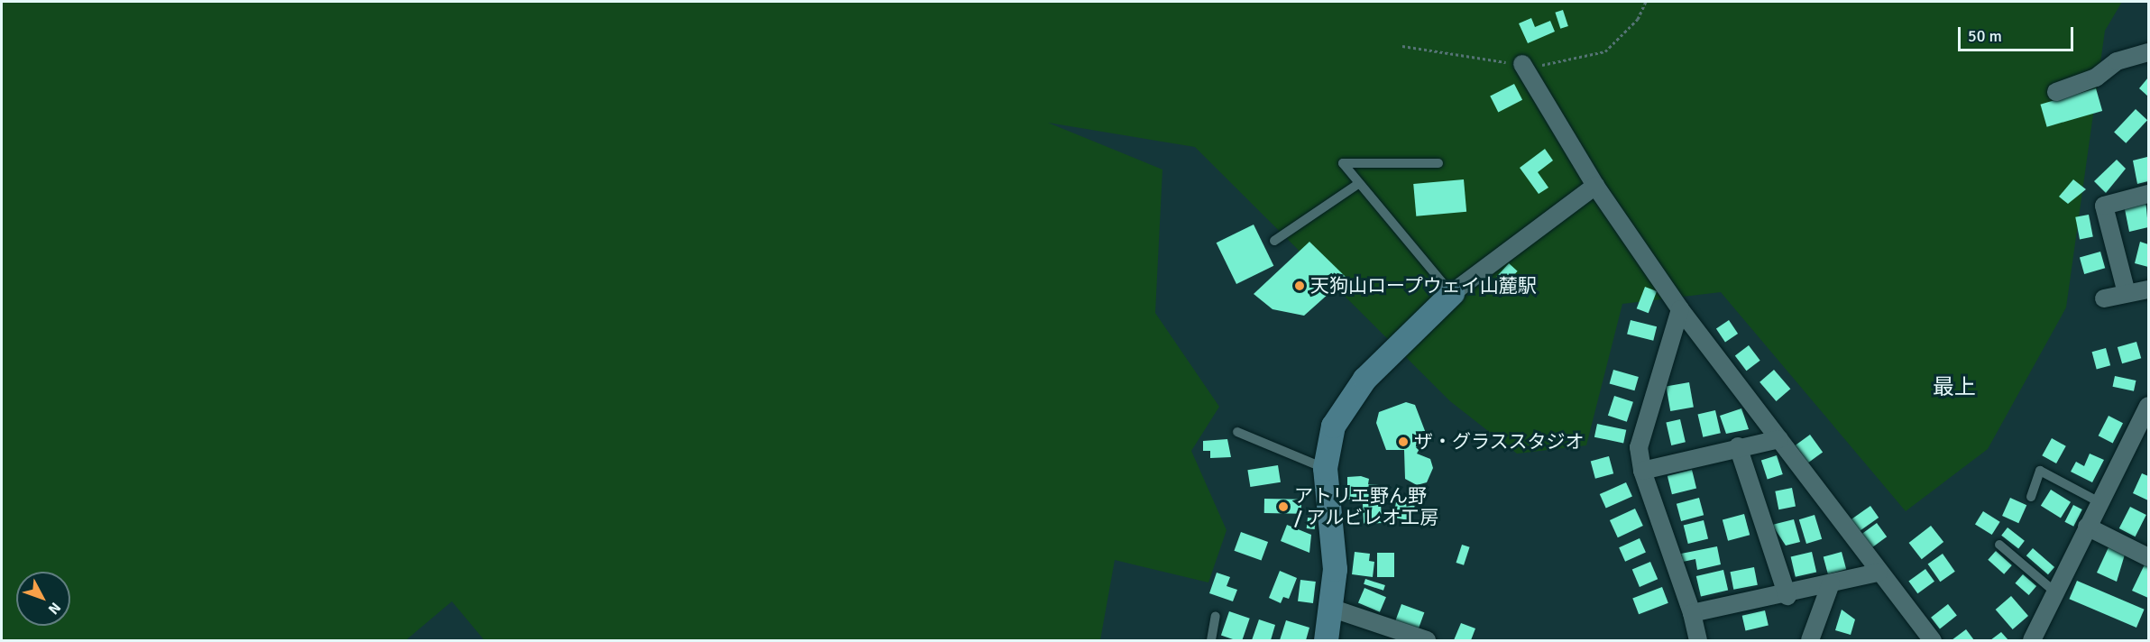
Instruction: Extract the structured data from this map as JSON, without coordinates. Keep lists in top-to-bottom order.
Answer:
{
  "districts": ["最上"],
  "places": ["天狗山ロープウェイ山麓駅", "ザ・グラススタジオ", "アトリエ野ん野 / アルビレオ工房"],
  "scale_bar": "50 m",
  "north": "bottom right"
}
